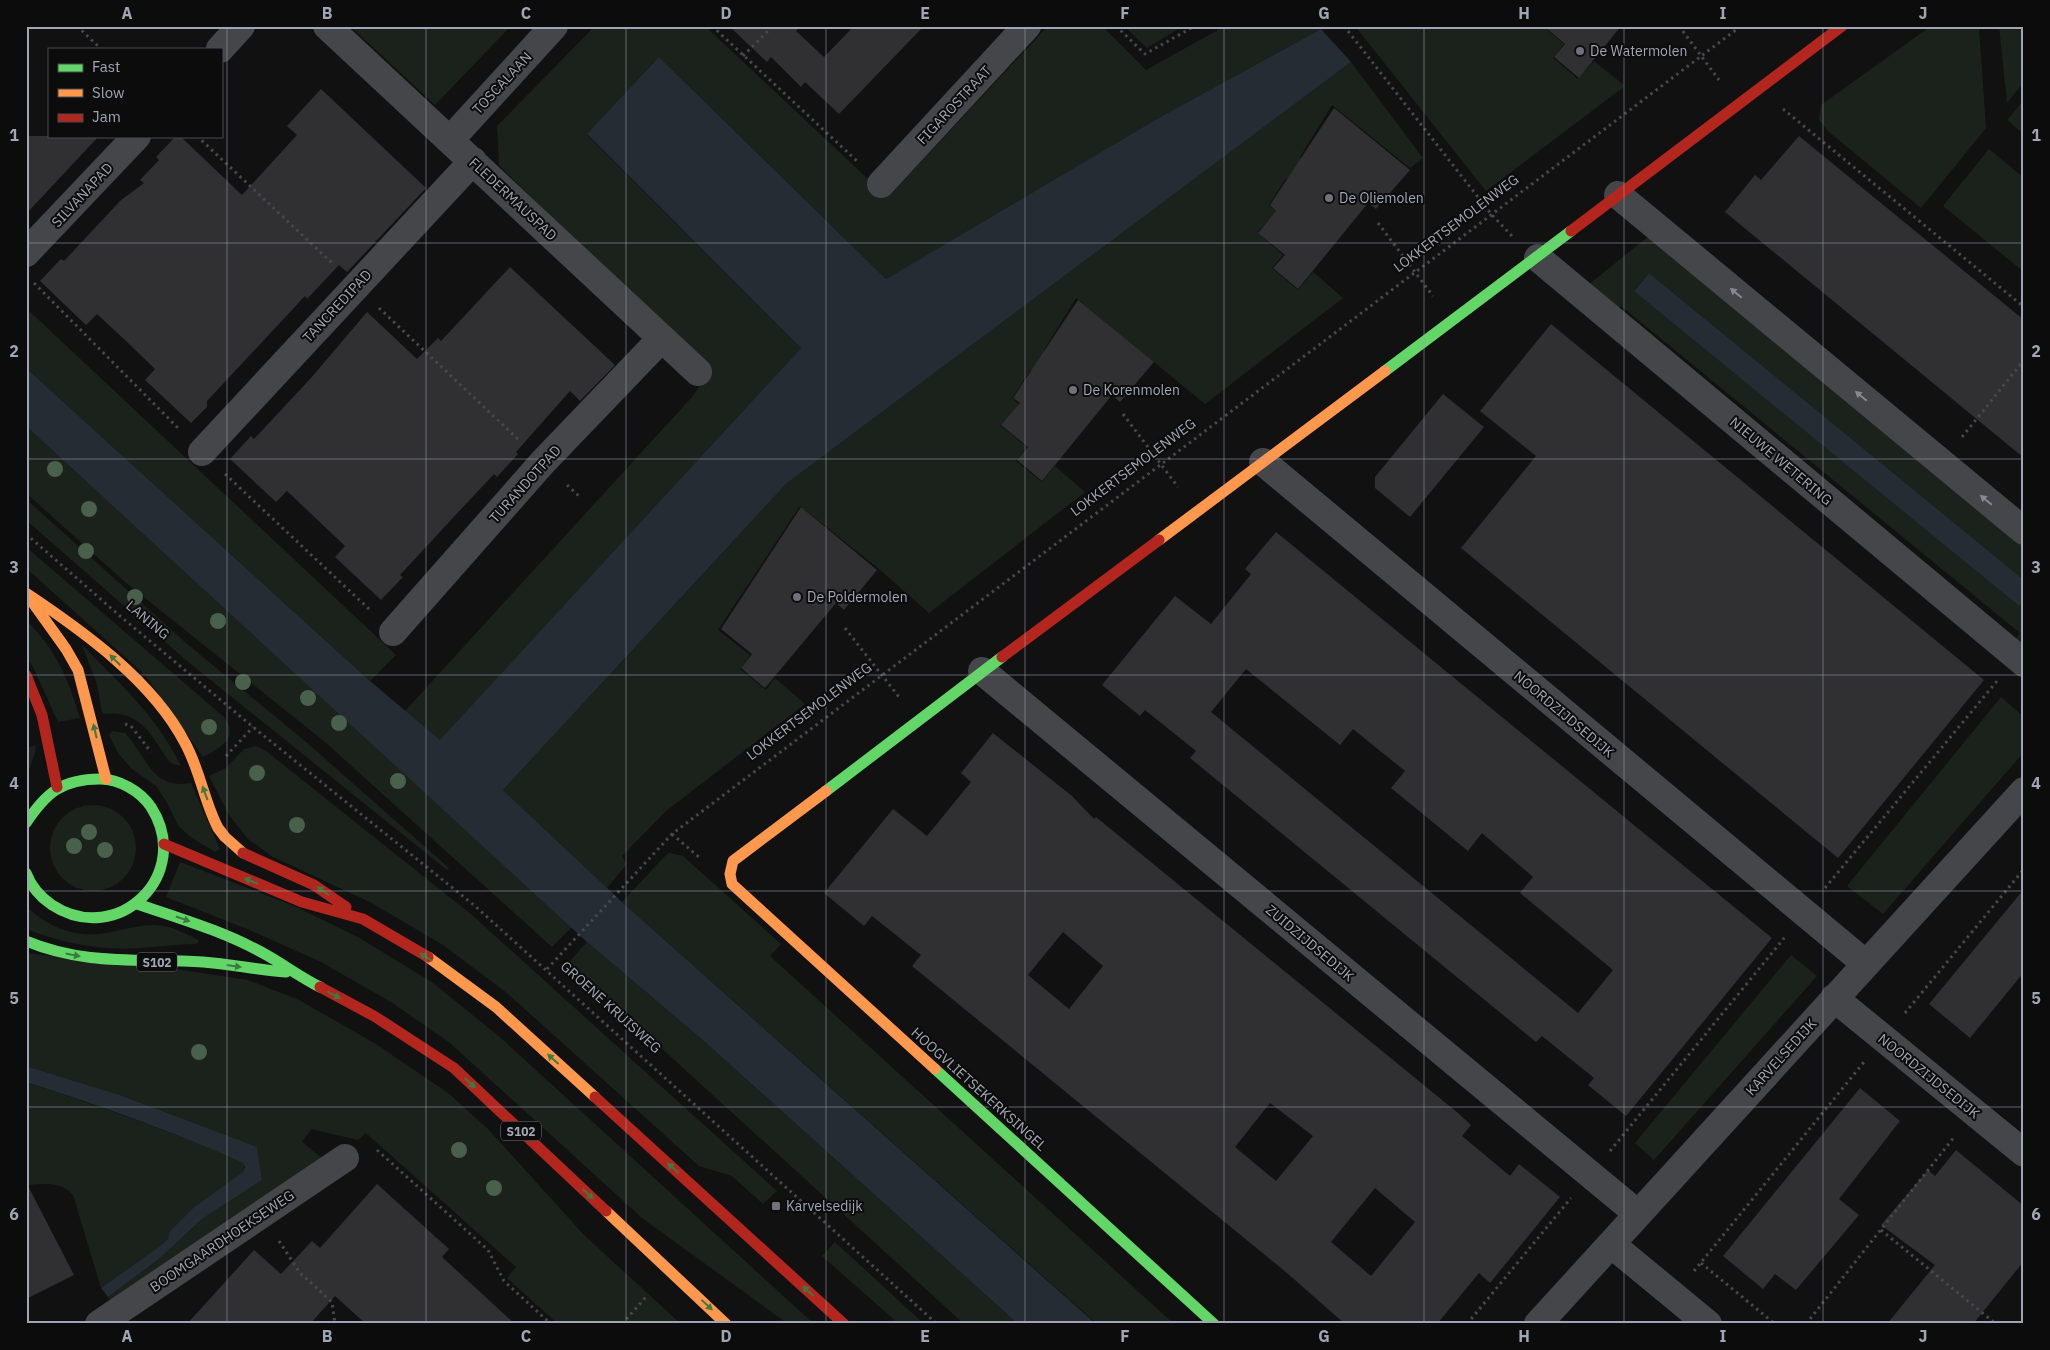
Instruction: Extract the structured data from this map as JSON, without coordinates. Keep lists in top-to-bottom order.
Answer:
{
  "streets": {
    "main road": ["S102", "HOOGVLIETSEKERKSINGEL"],
    "street": [
      "TOSCALAAN",
      "FIGAROSTRAAT",
      "SILVANAPAD",
      "FLEDERMAUSPAD",
      "TANCREDIPAD",
      "NIEUWE WETERING",
      "TURANDOTPAD",
      "NOORDZIJDSEDIJK",
      "ZUIDZIJDSEDIJK",
      "KARVELSEDIJK",
      "BOOMGAARDHOEKSEWEG"
    ],
    "path": ["LOKKERTSEMOLENWEG", "LANING", "GROENE KRUISWEG"]
  },
  "crossings": [
    ["TOSCALAAN", "FLEDERMAUSPAD"],
    ["FLEDERMAUSPAD", "TANCREDIPAD"],
    ["FLEDERMAUSPAD", "TURANDOTPAD"],
    ["LOKKERTSEMOLENWEG", "GROENE KRUISWEG"],
    ["LANING", "GROENE KRUISWEG"],
    ["NOORDZIJDSEDIJK", "KARVELSEDIJK"],
    ["ZUIDZIJDSEDIJK", "KARVELSEDIJK"]
  ],
  "places": {
    "other": [
      "De Watermolen",
      "De Oliemolen",
      "De Korenmolen",
      "De Poldermolen"
    ],
    "transit": ["Karvelsedijk"]
  },
  "legend": ["Fast", "Slow", "Jam"],
  "grid": {
    "columns": [
      "A",
      "B",
      "C",
      "D",
      "E",
      "F",
      "G",
      "H",
      "I",
      "J"
    ],
    "rows": [
      "1",
      "2",
      "3",
      "4",
      "5",
      "6"
    ]
  }
}
